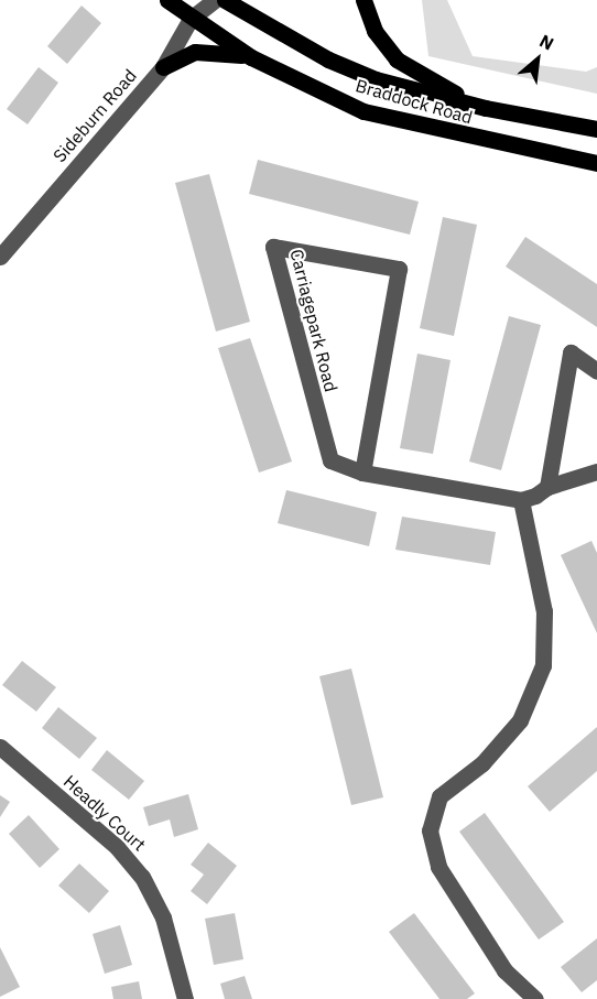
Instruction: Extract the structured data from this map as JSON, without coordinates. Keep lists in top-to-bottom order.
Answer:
{
  "streets": {
    "main road": ["Braddock Road"],
    "street": ["Sideburn Road", "Carriagepark Road", "Headly Court"]
  },
  "crossings": [
    ["Braddock Road", "Sideburn Road"]
  ],
  "north": "top right"
}
